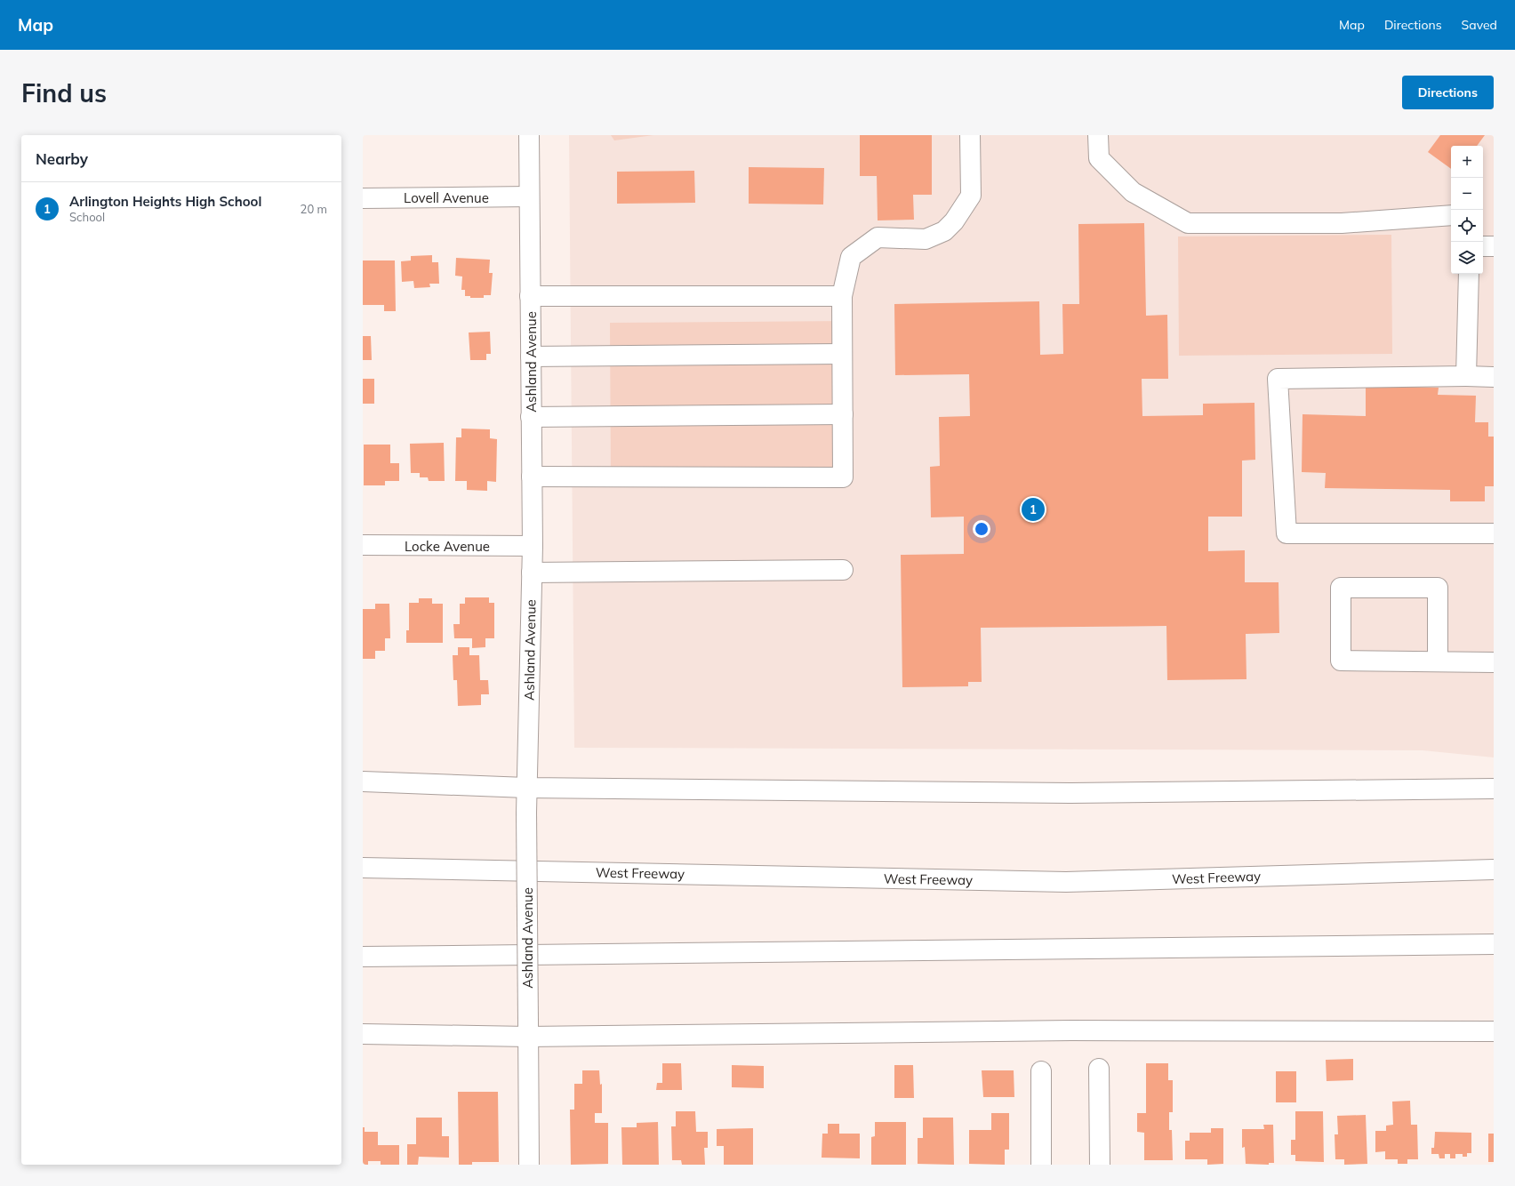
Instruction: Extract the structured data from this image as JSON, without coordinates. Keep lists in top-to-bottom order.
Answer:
{
  "streets": {
    "main road": [
      "Lovell Avenue",
      "Ashland Avenue",
      "Locke Avenue",
      "West Freeway"
    ]
  },
  "crossings": [
    ["Lovell Avenue", "Ashland Avenue"],
    ["Ashland Avenue", "Locke Avenue"]
  ],
  "page": {
    "header": "Map",
    "nav": ["Map", "Directions", "Saved"],
    "buttons": "Directions",
    "title": "Find us",
    "heading": "Nearby",
    "map_buttons": ["+", "−"],
    "list": [
      {
        "mark": "1",
        "name": "Arlington Heights High School",
        "note": "School",
        "value": "20 m"
      }
    ],
    "pins": "1"
  }
}
